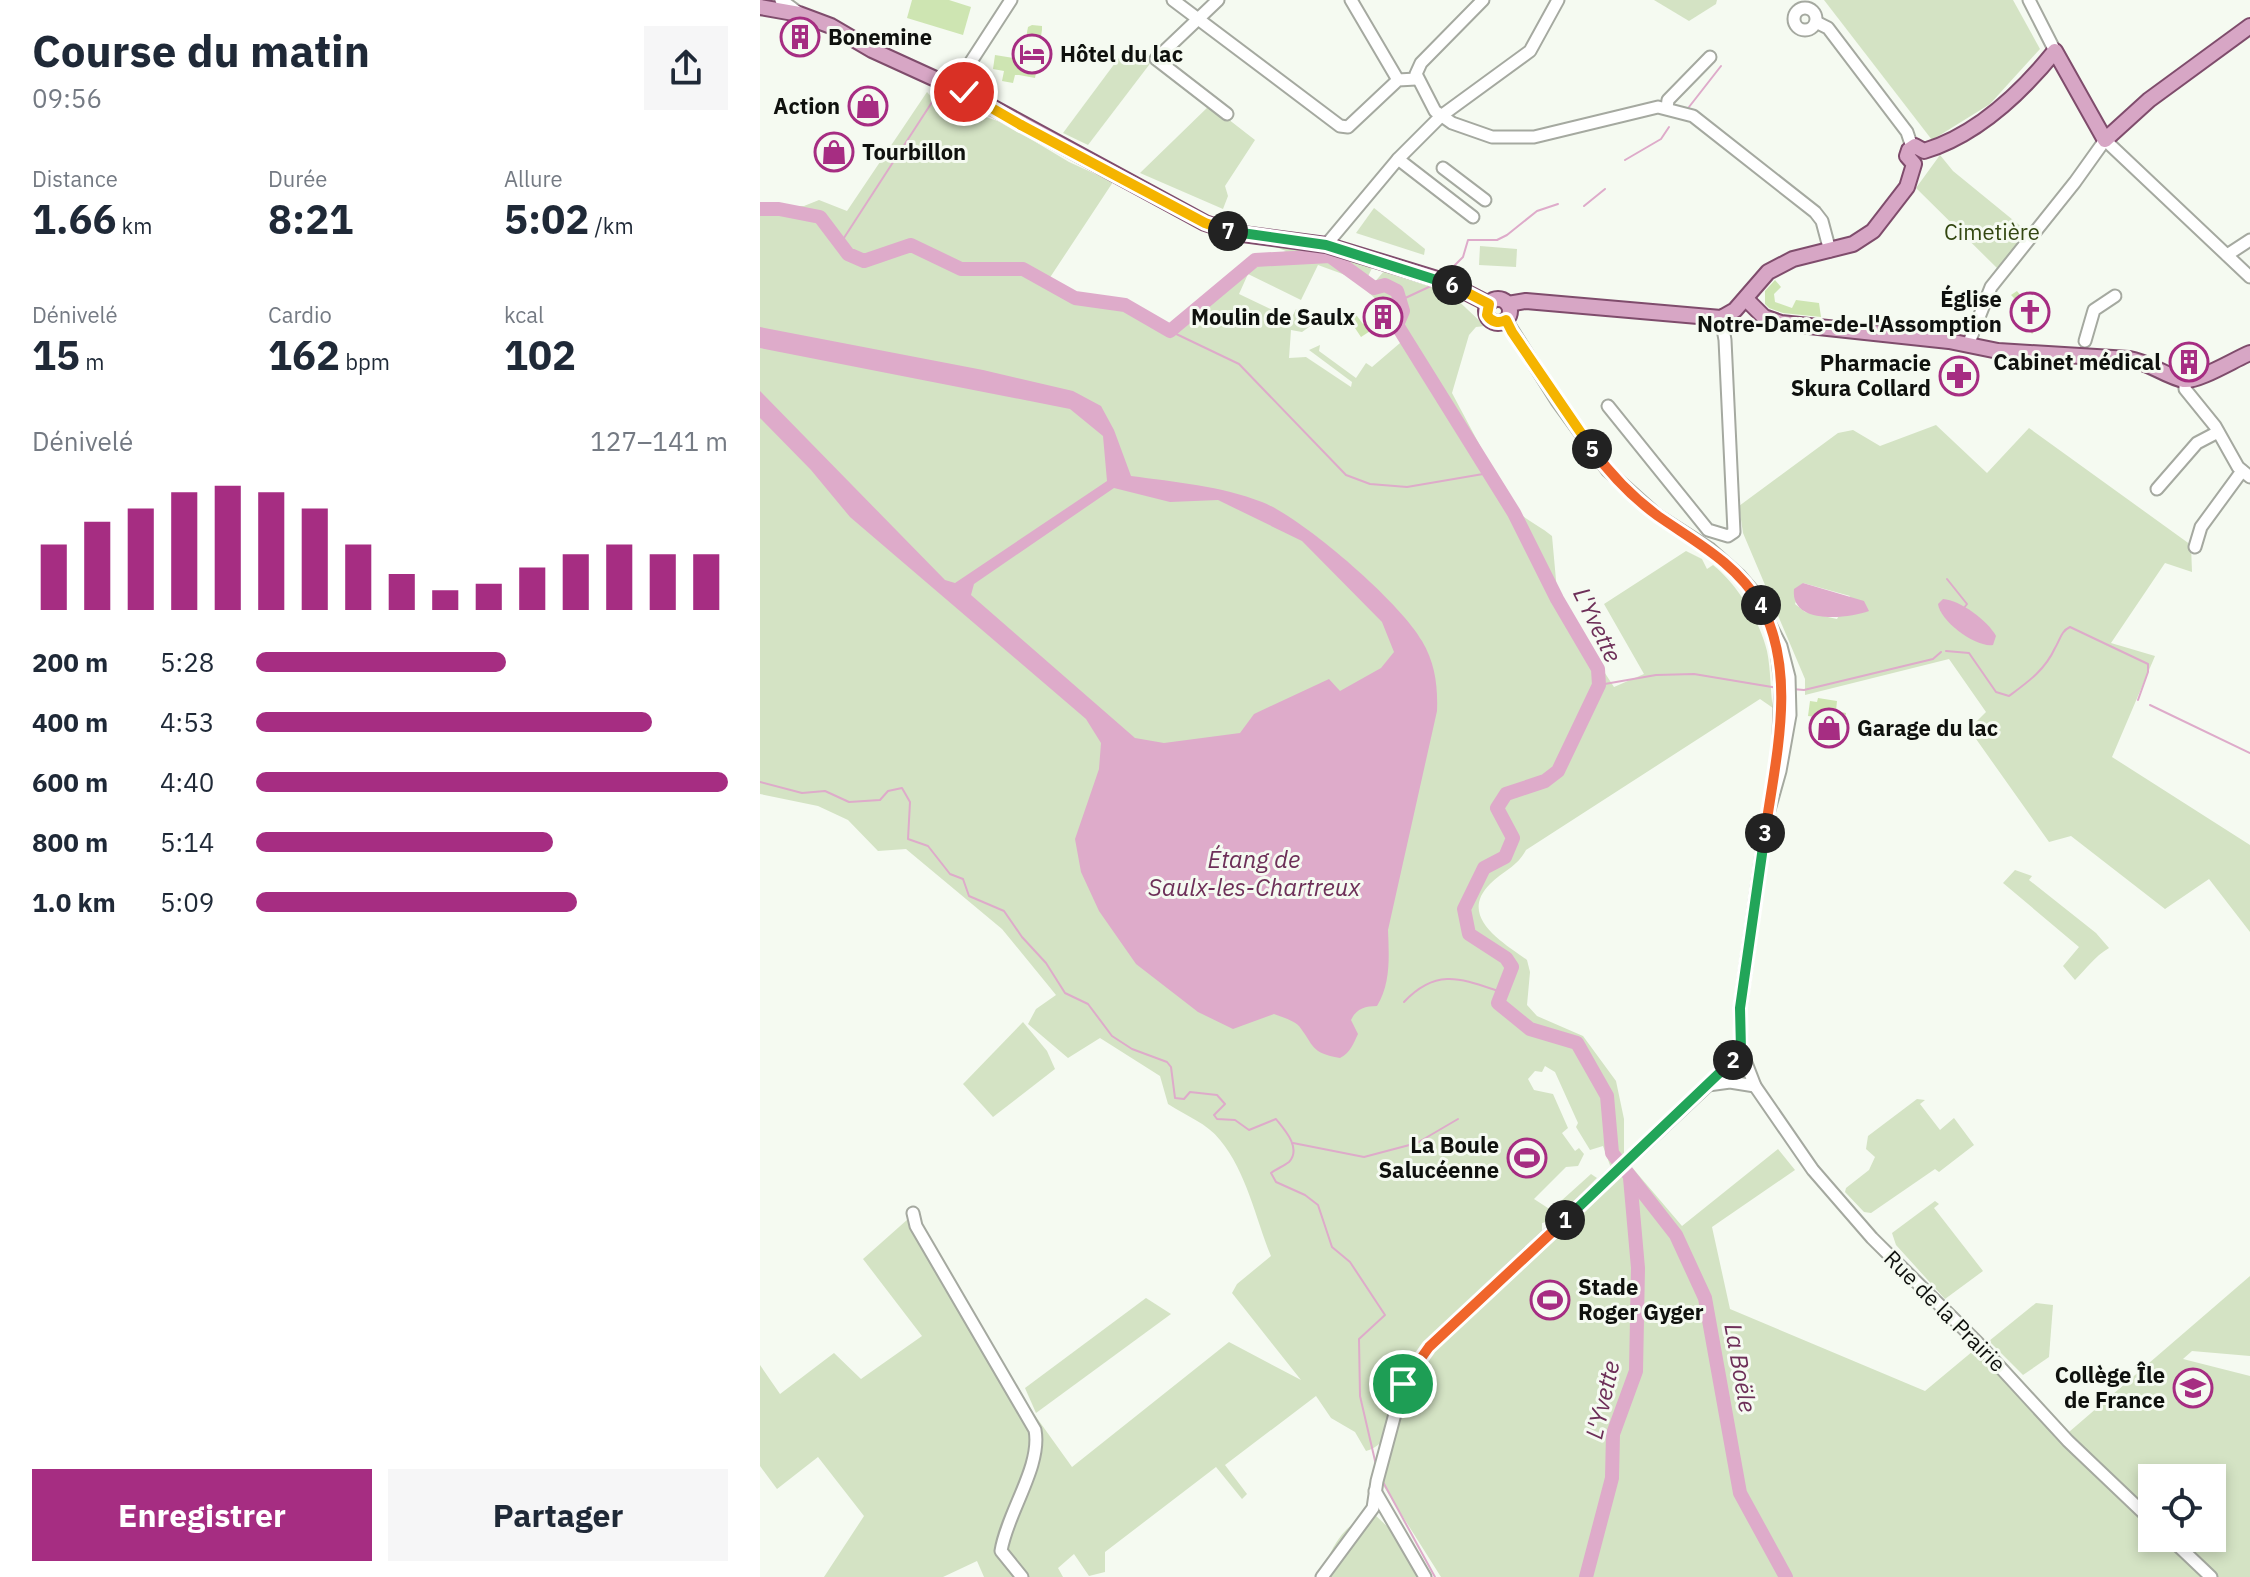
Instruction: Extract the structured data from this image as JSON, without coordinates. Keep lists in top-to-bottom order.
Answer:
{
  "streets": {
    "street": ["Rue de la Prairie"]
  },
  "water": ["L'Yvette", "Étang de Saulx-les-Chartreux", "La Boële"],
  "parks": ["Cimetière"],
  "places": {
    "building": ["Bonemine", "Moulin de Saulx", "Cabinet médical"],
    "hotel": ["Hôtel du lac"],
    "shop": ["Action", "Tourbillon", "Garage du lac"],
    "church": ["Église Notre-Dame-de-l'Assomption"],
    "pharmacy": ["Pharmacie Skura Collard"],
    "sports": ["La Boule Salucéenne", "Stade Roger Gyger"],
    "school or university": ["Collège Île de France"]
  },
  "page": {
    "heading": ["Course du matin", "09:56"],
    "stats": [
      ["Distance", "1.66 km"],
      ["Durée", "8:21"],
      ["Allure", "5:02 /km"],
      ["Dénivelé", "15 m"],
      ["Cardio", "162 bpm"],
      ["kcal", "102"]
    ],
    "pins": [
      "7",
      "6",
      "5",
      "4",
      "3",
      "2",
      "1"
    ],
    "chart": ["Dénivelé", "127–141 m"],
    "list": [
      {
        "name": "200 m",
        "note": "5:28"
      },
      {
        "name": "400 m",
        "note": "4:53"
      },
      {
        "name": "600 m",
        "note": "4:40"
      },
      {
        "name": "800 m",
        "note": "5:14"
      },
      {
        "name": "1.0 km",
        "note": "5:09"
      }
    ],
    "buttons": ["Enregistrer", "Partager"]
  }
}
